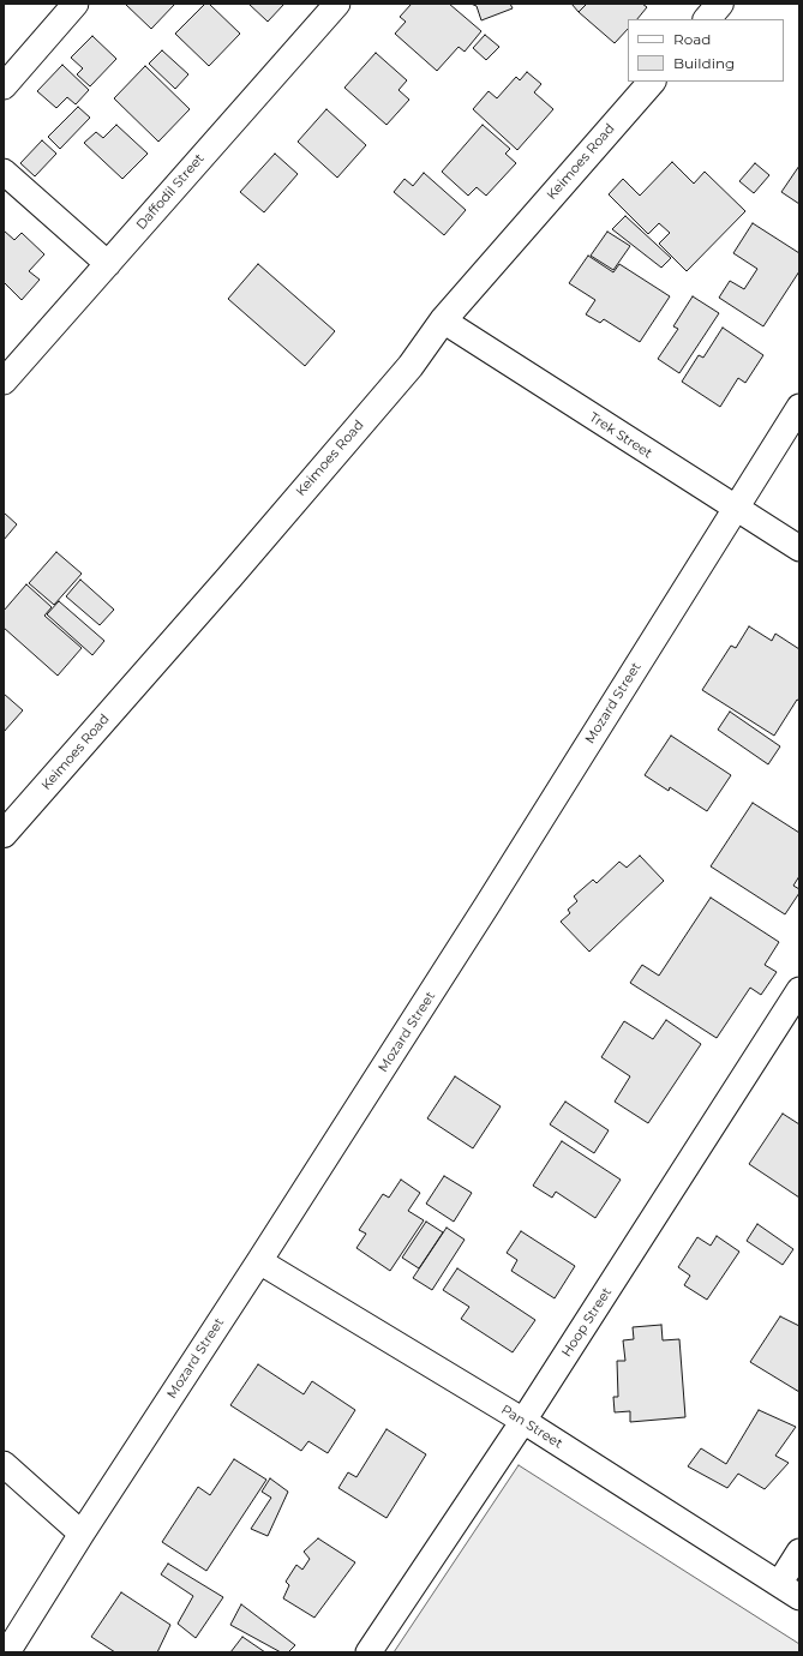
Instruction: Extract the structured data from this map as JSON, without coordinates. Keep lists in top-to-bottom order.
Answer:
{
  "streets": {
    "street": [
      "Keimoes Road",
      "Daffodil Street",
      "Trek Street",
      "Mozard Street",
      "Hoop Street",
      "Pan Street"
    ]
  },
  "crossings": [
    ["Keimoes Road", "Trek Street"],
    ["Trek Street", "Mozard Street"],
    ["Mozard Street", "Pan Street"],
    ["Hoop Street", "Pan Street"]
  ],
  "legend": ["Road", "Building"]
}
